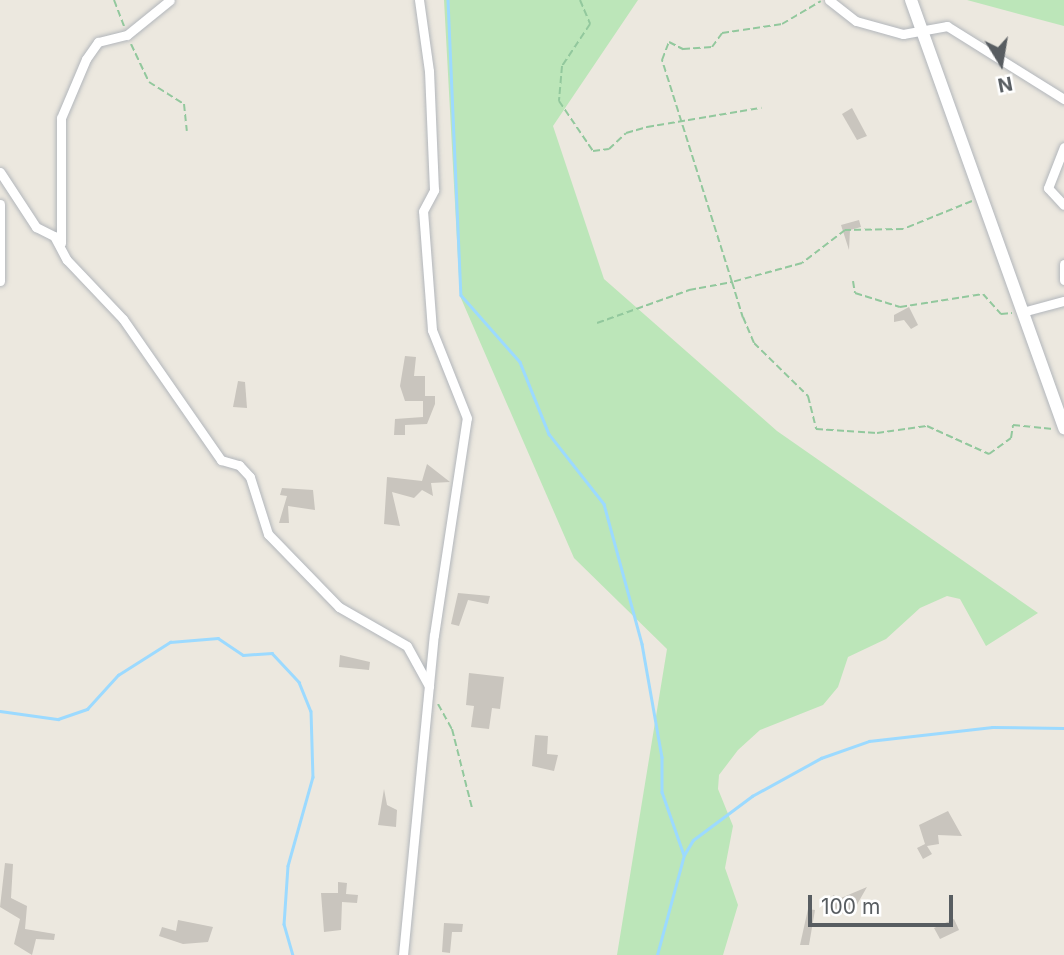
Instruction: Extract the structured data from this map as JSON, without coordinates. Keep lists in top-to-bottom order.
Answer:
{
  "scale_bar": "100 m",
  "north": "bottom"
}
